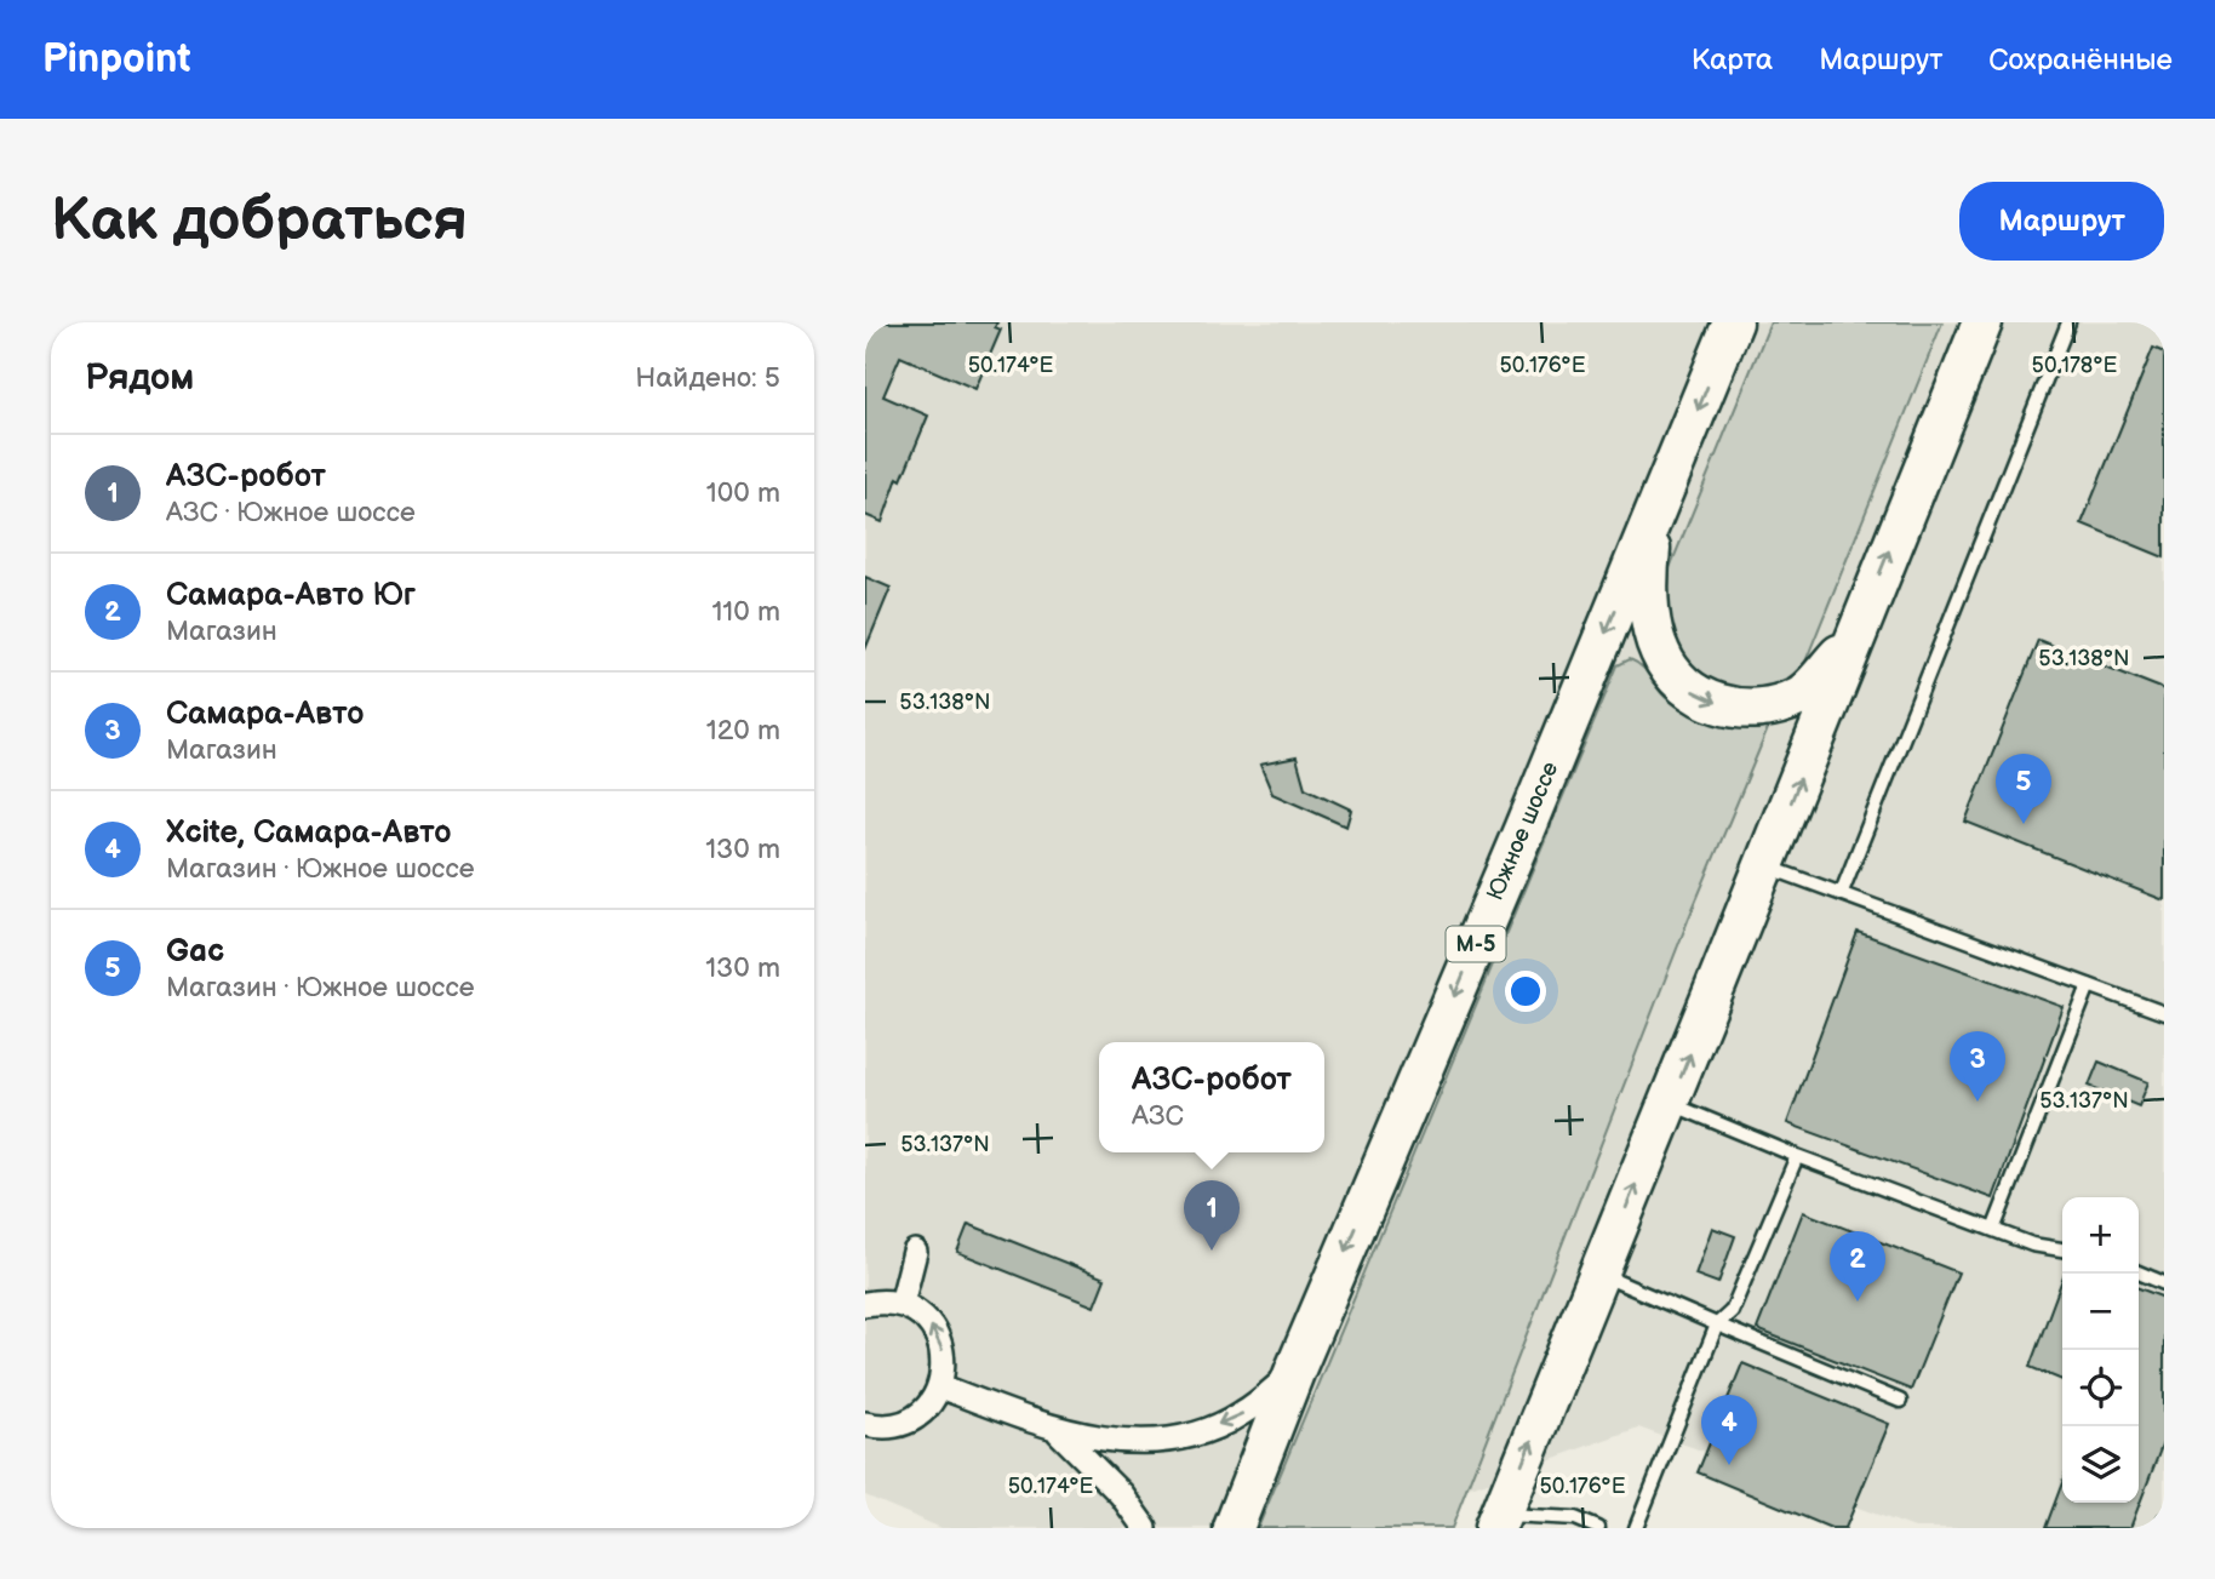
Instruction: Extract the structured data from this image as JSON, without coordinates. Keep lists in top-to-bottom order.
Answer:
{
  "streets": {
    "main road": ["Южное шоссе", "М-5"]
  },
  "page": {
    "header": "Pinpoint",
    "nav": ["Карта", "Маршрут", "Сохранённые"],
    "buttons": "Маршрут",
    "title": "Как добраться",
    "heading": ["Рядом", "Найдено: 5"],
    "list": [
      {
        "mark": "1",
        "name": "АЗС-робот",
        "note": "АЗС · Южное шоссе",
        "value": "100 m"
      },
      {
        "mark": "2",
        "name": "Самара-Авто Юг",
        "note": "Магазин",
        "value": "110 m"
      },
      {
        "mark": "3",
        "name": "Самара-Авто",
        "note": "Магазин",
        "value": "120 m"
      },
      {
        "mark": "4",
        "name": "Xcite, Самара-Авто",
        "note": "Магазин · Южное шоссе",
        "value": "130 m"
      },
      {
        "mark": "5",
        "name": "Gac",
        "note": "Магазин · Южное шоссе",
        "value": "130 m"
      }
    ],
    "pins": [
      "5",
      "3",
      "1",
      "2",
      "4"
    ],
    "popup": ["АЗС-робот", "АЗС"],
    "map_buttons": ["+", "−"]
  },
  "coordinates": [
    "50.174°E",
    "50.176°E",
    "50.178°E",
    "53.138°N",
    "53.137°N"
  ]
}
